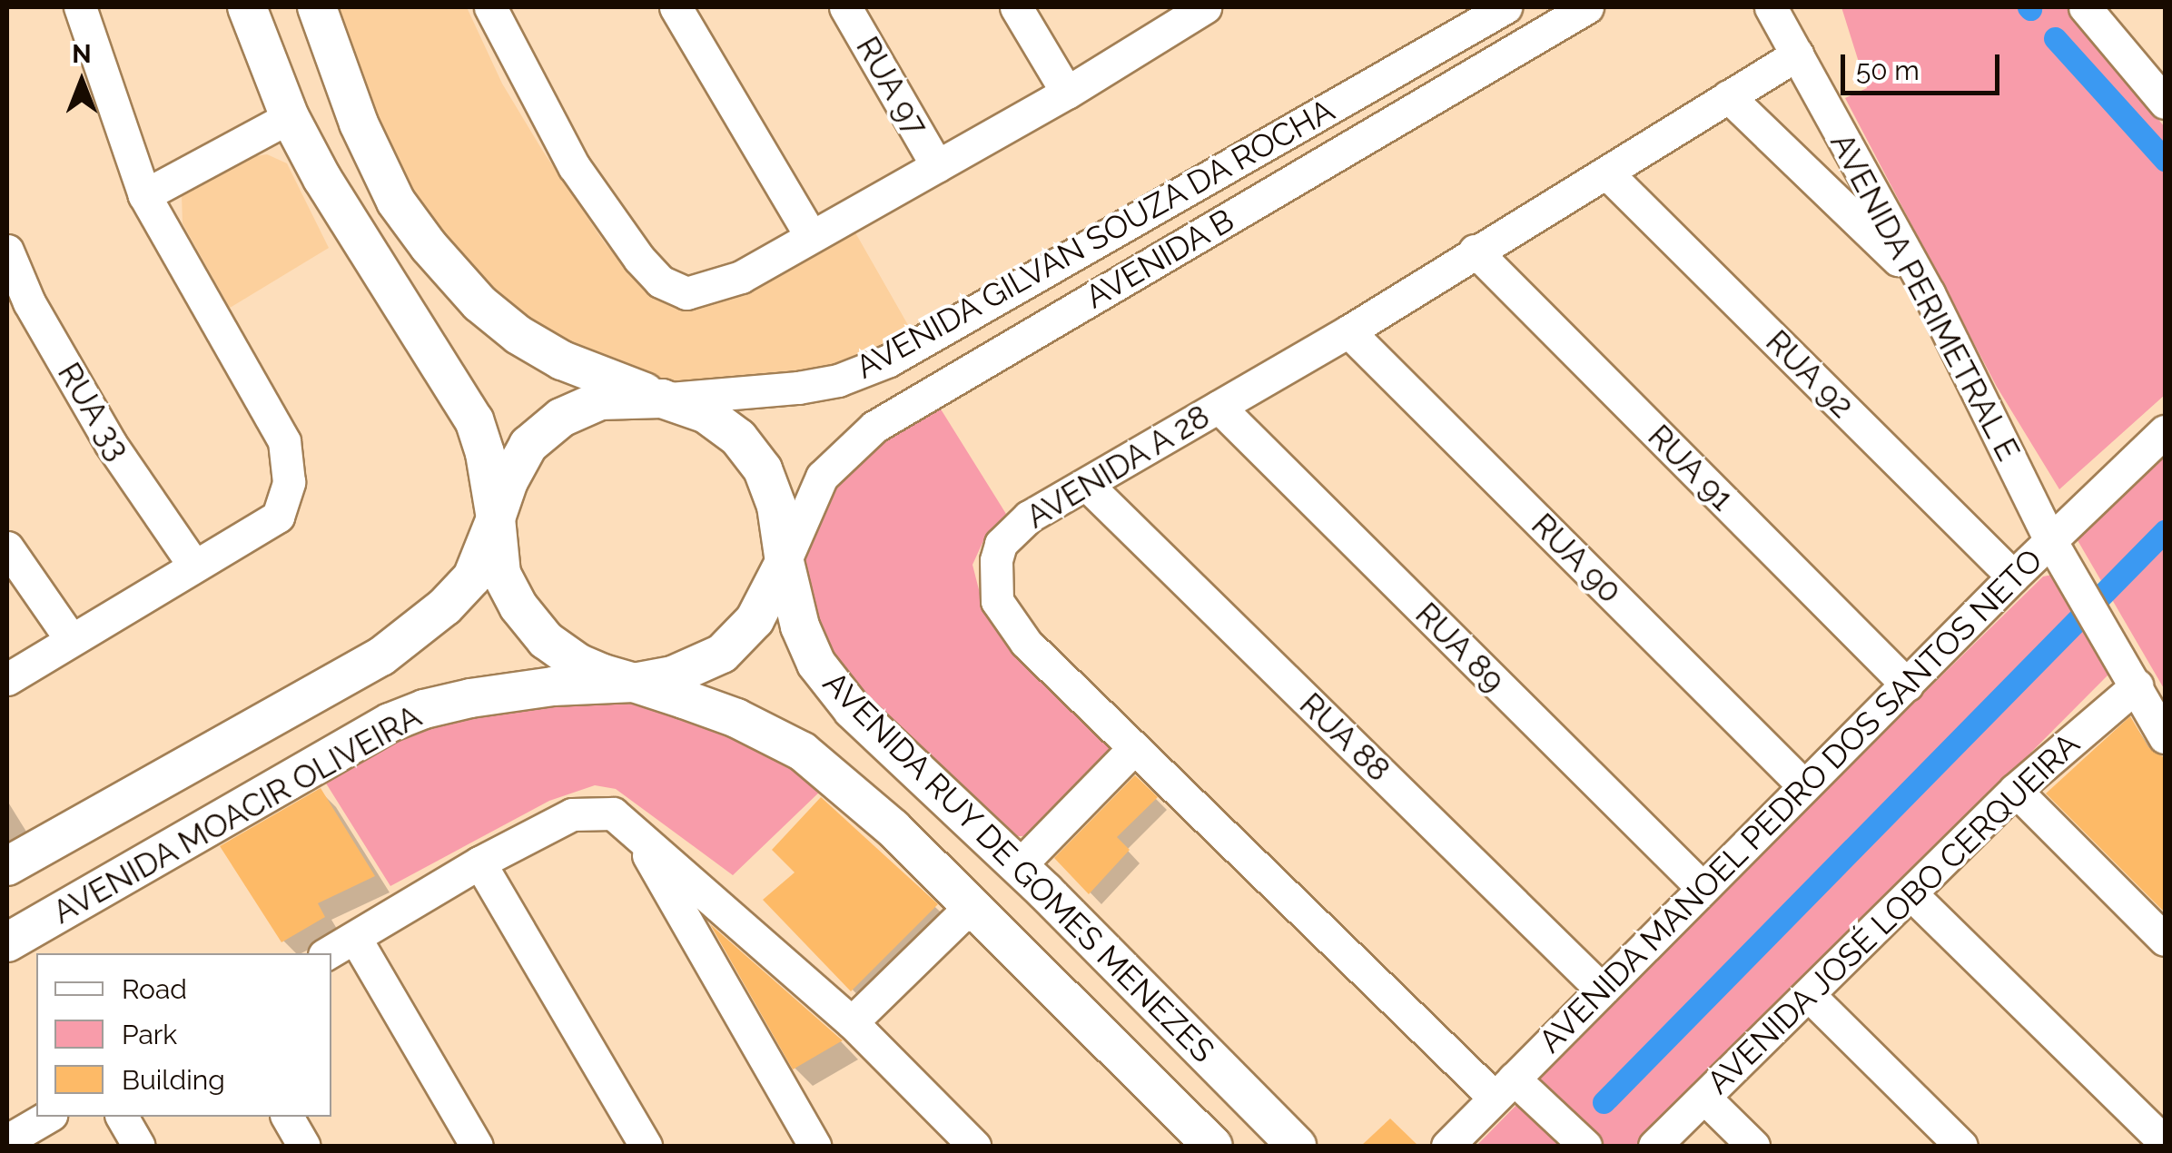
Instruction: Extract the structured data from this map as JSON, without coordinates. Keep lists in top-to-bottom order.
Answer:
{
  "streets": {
    "main road": ["AVENIDA MOACIR OLIVEIRA", "AVENIDA RUY DE GOMES MENEZES"],
    "street": [
      "RUA 97",
      "AVENIDA GILVAN SOUZA DA ROCHA",
      "AVENIDA B",
      "AVENIDA PERIMETRAL E",
      "RUA 92",
      "RUA 33",
      "AVENIDA A 28",
      "RUA 91",
      "RUA 90",
      "RUA 89",
      "RUA 88",
      "AVENIDA MANOEL PEDRO DOS SANTOS NETO",
      "AVENIDA JOSÉ LOBO CERQUEIRA"
    ]
  },
  "crossings": [
    ["AVENIDA GILVAN SOUZA DA ROCHA", "AVENIDA B"],
    ["AVENIDA GILVAN SOUZA DA ROCHA", "AVENIDA MOACIR OLIVEIRA"],
    ["AVENIDA GILVAN SOUZA DA ROCHA", "AVENIDA RUY DE GOMES MENEZES"],
    ["AVENIDA B", "AVENIDA MOACIR OLIVEIRA"],
    ["AVENIDA B", "AVENIDA RUY DE GOMES MENEZES"],
    ["AVENIDA PERIMETRAL E", "AVENIDA A 28"],
    ["AVENIDA PERIMETRAL E", "AVENIDA MANOEL PEDRO DOS SANTOS NETO"],
    ["RUA 92", "AVENIDA A 28"],
    ["RUA 92", "AVENIDA MANOEL PEDRO DOS SANTOS NETO"],
    ["AVENIDA A 28", "RUA 91"],
    ["AVENIDA A 28", "RUA 90"],
    ["AVENIDA A 28", "RUA 89"],
    ["AVENIDA A 28", "RUA 88"],
    ["AVENIDA A 28", "AVENIDA MANOEL PEDRO DOS SANTOS NETO"],
    ["RUA 91", "AVENIDA MANOEL PEDRO DOS SANTOS NETO"],
    ["RUA 90", "AVENIDA MANOEL PEDRO DOS SANTOS NETO"],
    ["RUA 89", "AVENIDA MANOEL PEDRO DOS SANTOS NETO"],
    ["RUA 88", "AVENIDA MANOEL PEDRO DOS SANTOS NETO"],
    ["AVENIDA MANOEL PEDRO DOS SANTOS NETO", "AVENIDA JOSÉ LOBO CERQUEIRA"],
    ["AVENIDA MOACIR OLIVEIRA", "AVENIDA RUY DE GOMES MENEZES"]
  ],
  "legend": ["Road", "Park", "Building"],
  "scale_bar": "50 m",
  "north": "top"
}
